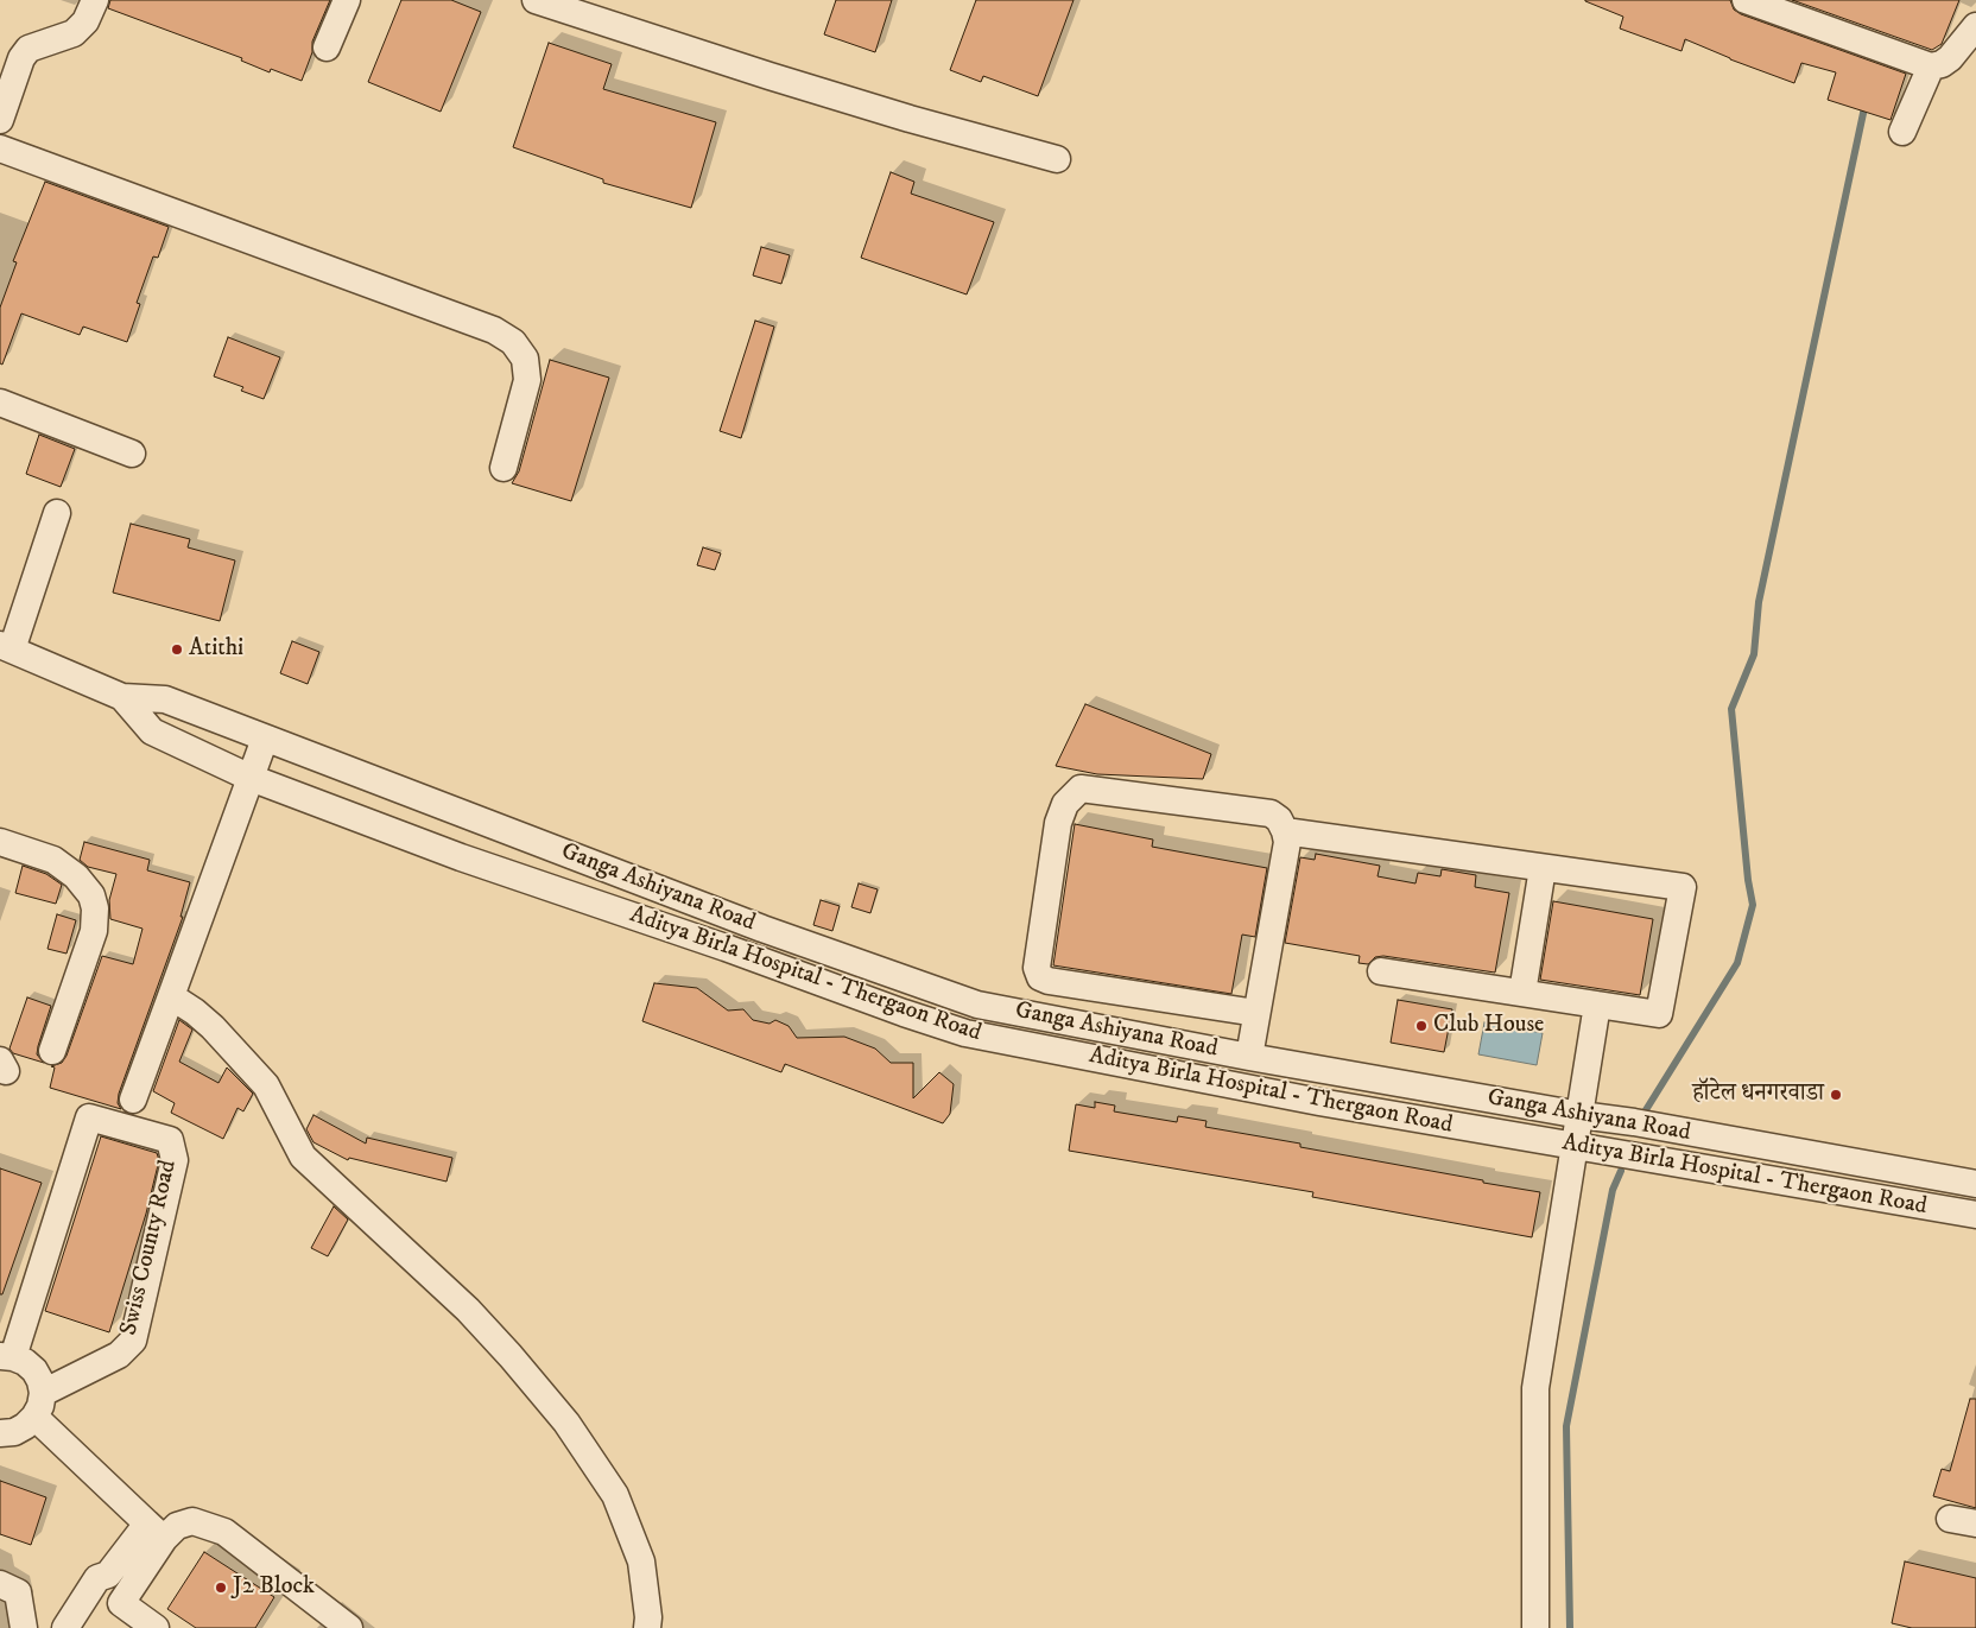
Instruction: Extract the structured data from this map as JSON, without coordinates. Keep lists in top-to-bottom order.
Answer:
{
  "streets": {
    "street": ["Ganga Ashiyana Road", "Aditya Birla Hospital - Thergaon Road", "Swiss County Road"]
  },
  "crossings": [
    ["Ganga Ashiyana Road", "Aditya Birla Hospital - Thergaon Road"]
  ],
  "places": [
    "Atithi",
    "Club House",
    "हॉटेल धनगरवाडा",
    "J2 Block"
  ]
}
